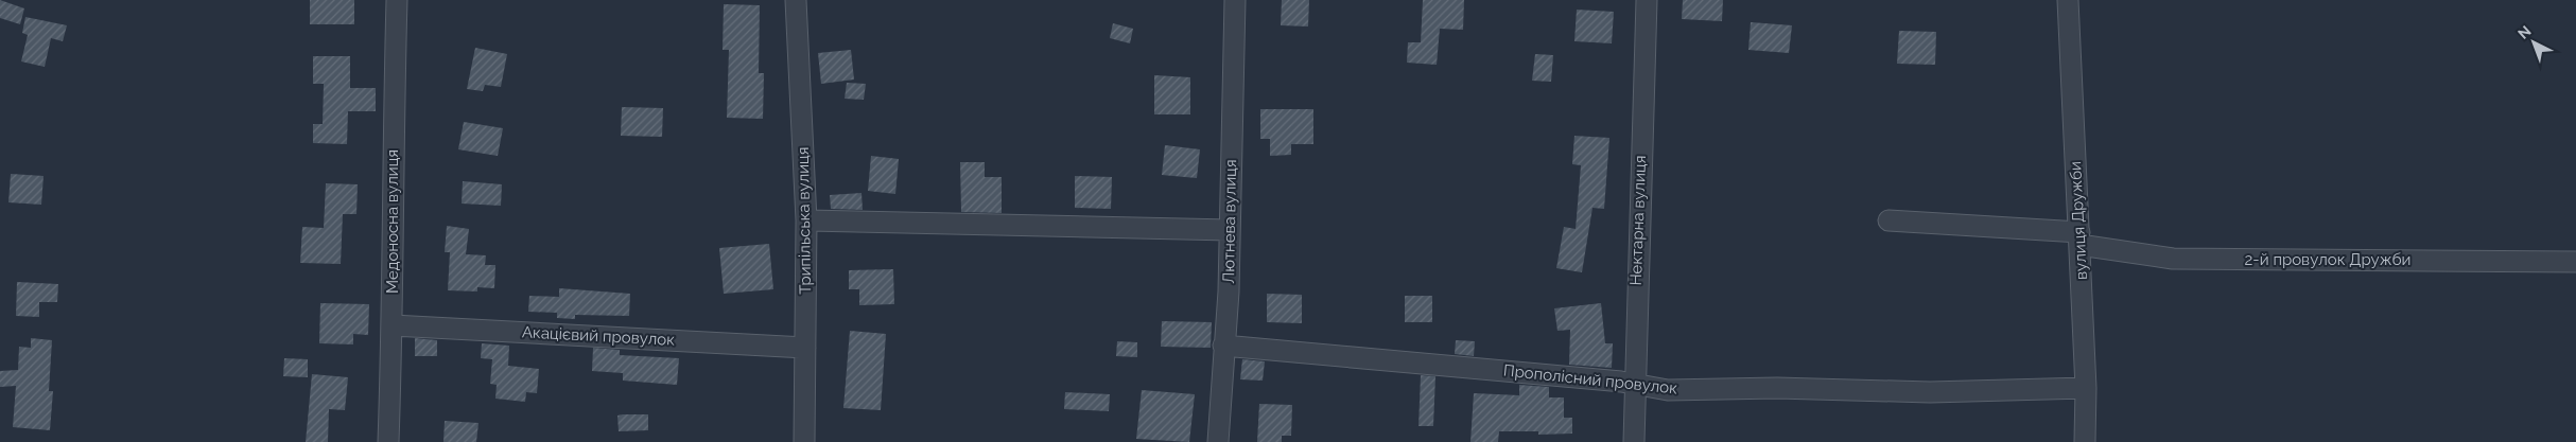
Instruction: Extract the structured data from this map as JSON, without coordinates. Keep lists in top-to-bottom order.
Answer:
{
  "streets": {
    "street": [
      "Трипільська вулиця",
      "Нектарна вулиця",
      "вулиця Дружби",
      "Медоносна вулиця",
      "Лютнева вулиця",
      "2-й провулок Дружби",
      "Акацієвий провулок",
      "Прополісний провулок"
    ]
  },
  "crossings": [
    ["Трипільська вулиця", "Акацієвий провулок"],
    ["Нектарна вулиця", "Прополісний провулок"],
    ["вулиця Дружби", "2-й провулок Дружби"],
    ["вулиця Дружби", "Прополісний провулок"],
    ["Медоносна вулиця", "Акацієвий провулок"],
    ["Лютнева вулиця", "Прополісний провулок"]
  ],
  "north": "top left"
}
